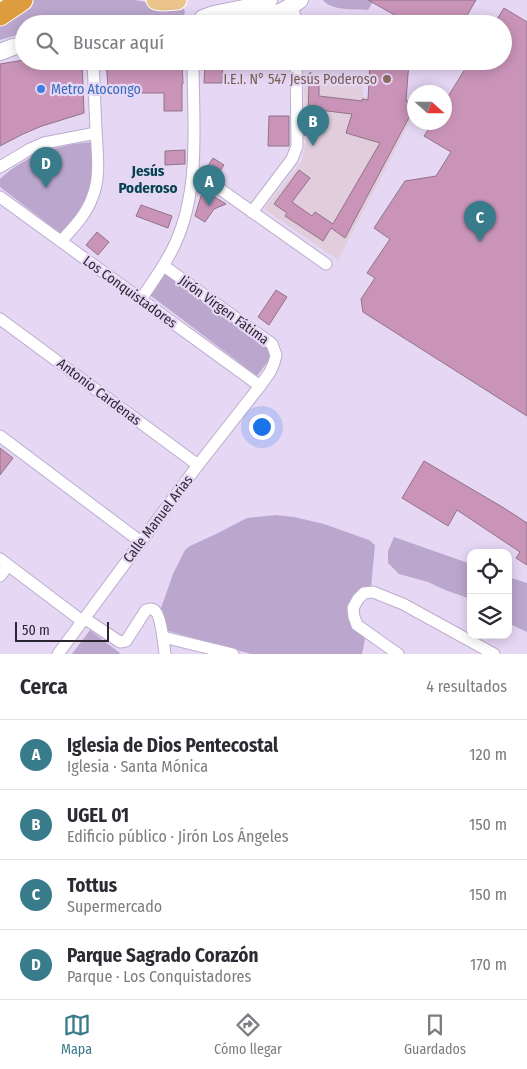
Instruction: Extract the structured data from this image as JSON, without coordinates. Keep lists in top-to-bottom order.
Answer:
{
  "streets": {
    "street": [
      "Los Conquistadores",
      "Jirón Virgen Fátima",
      "Antonio Cardenas",
      "Calle Manuel Arias"
    ]
  },
  "crossings": [
    ["Los Conquistadores", "Jirón Virgen Fátima"],
    ["Los Conquistadores", "Calle Manuel Arias"],
    ["Jirón Virgen Fátima", "Calle Manuel Arias"],
    ["Antonio Cardenas", "Calle Manuel Arias"]
  ],
  "districts": ["Jesús Poderoso"],
  "places": ["I.E.I. N° 547 Jesús Poderoso", "Metro Atocongo"],
  "scale_bar": "50 m",
  "north": "right",
  "page": {
    "search": "Buscar aquí",
    "pins": [
      "B",
      "D",
      "A",
      "C"
    ],
    "scale": "50 m",
    "heading": ["Cerca", "4 resultados"],
    "list": [
      {
        "mark": "A",
        "name": "Iglesia de Dios Pentecostal",
        "note": "Iglesia · Santa Mónica",
        "value": "120 m"
      },
      {
        "mark": "B",
        "name": "UGEL 01",
        "note": "Edificio público · Jirón Los Ángeles",
        "value": "150 m"
      },
      {
        "mark": "C",
        "name": "Tottus",
        "note": "Supermercado",
        "value": "150 m"
      },
      {
        "mark": "D",
        "name": "Parque Sagrado Corazón",
        "note": "Parque · Los Conquistadores",
        "value": "170 m"
      }
    ],
    "nav": ["Mapa", "Cómo llegar", "Guardados"]
  }
}
